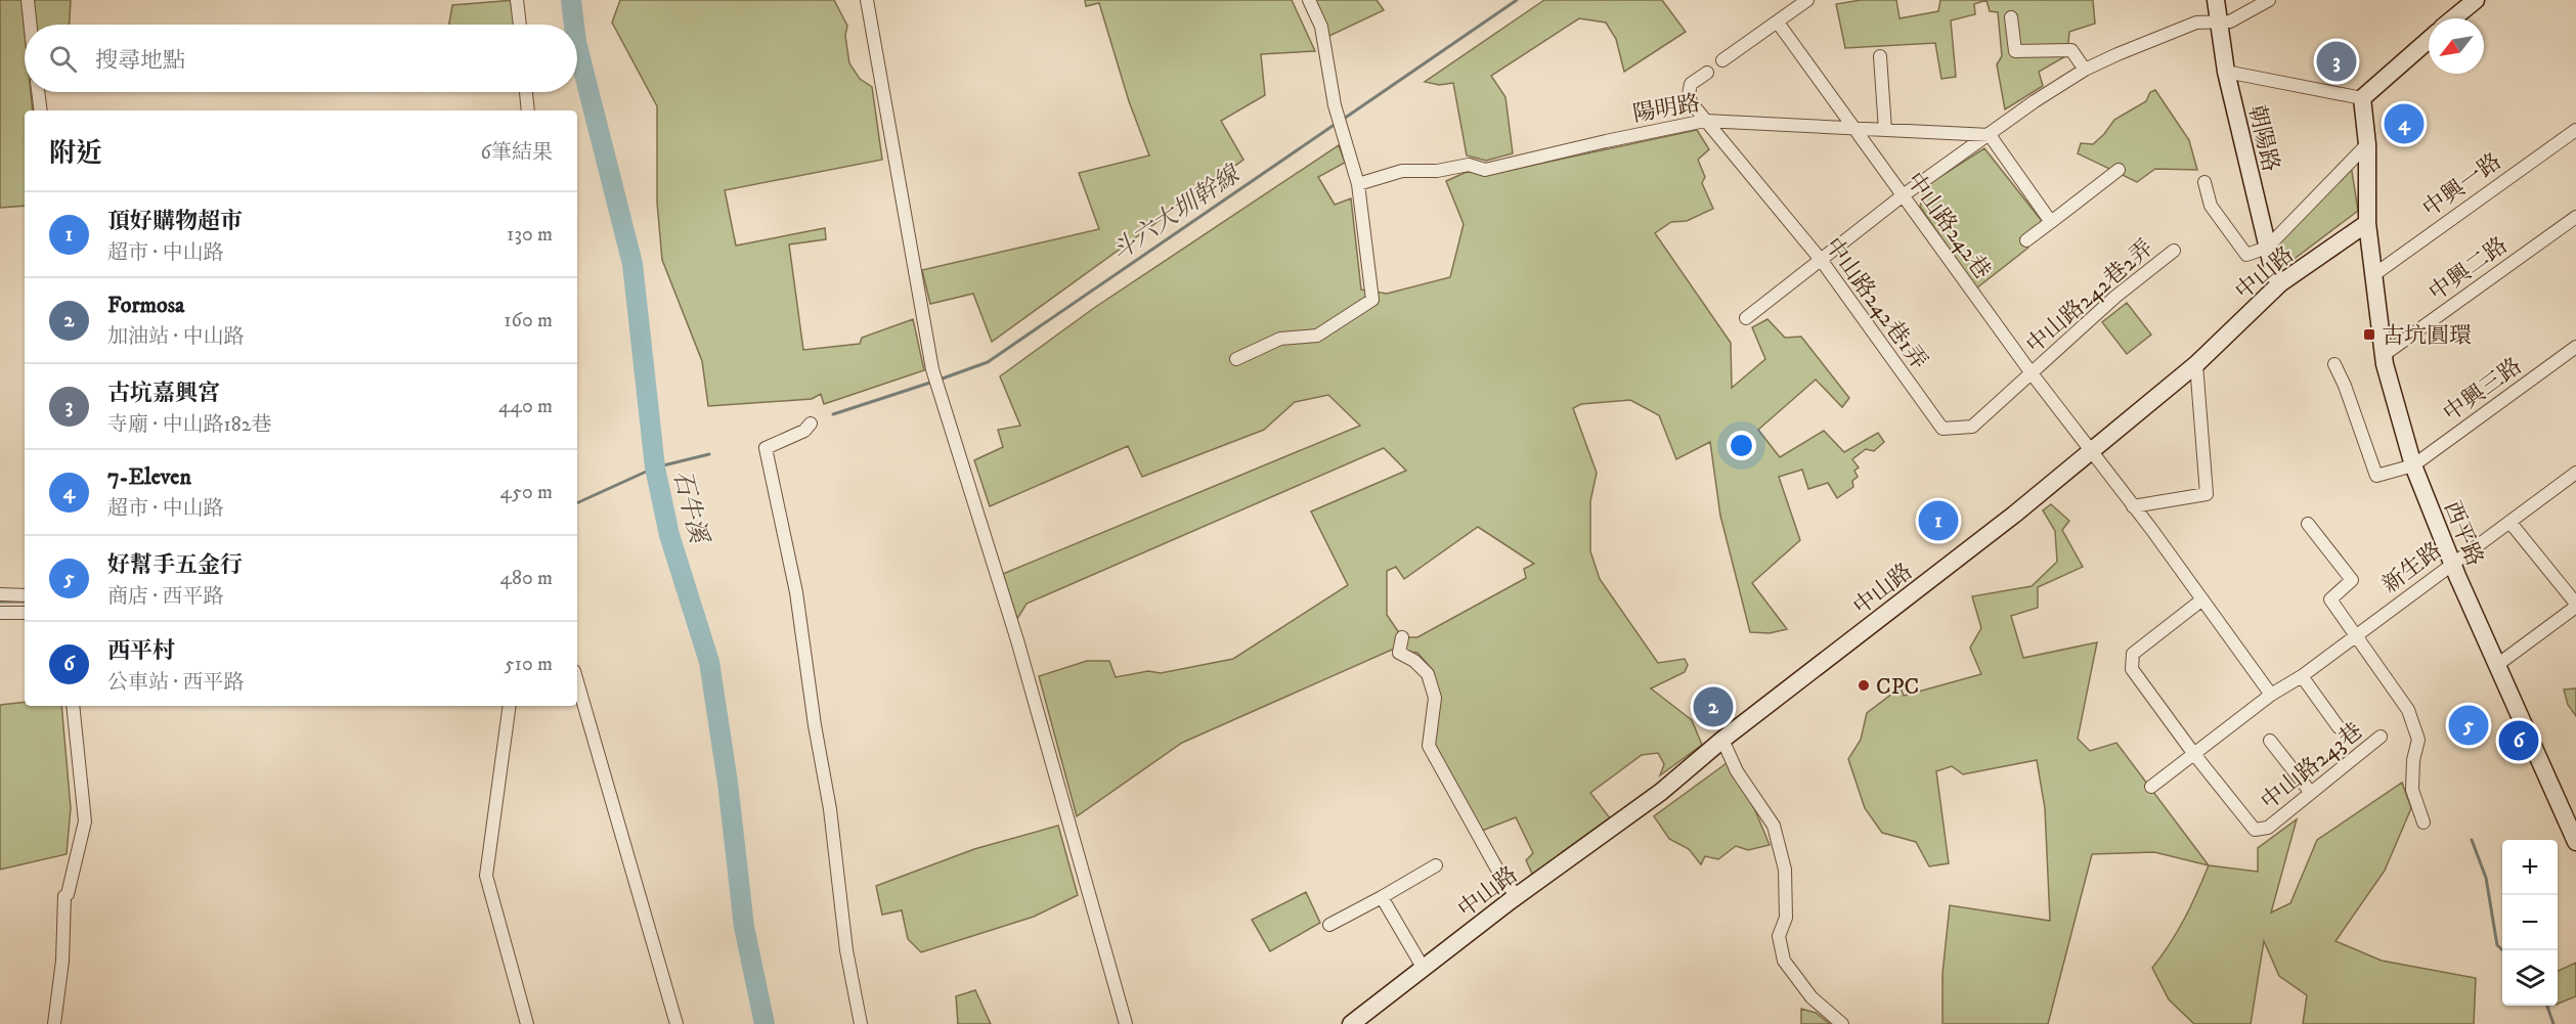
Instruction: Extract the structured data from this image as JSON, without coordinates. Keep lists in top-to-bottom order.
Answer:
{
  "streets": {
    "main road": ["朝陽路", "中山路", "西平路"],
    "street": [
      "陽明路",
      "中興一路",
      "中山路242巷",
      "中興二路",
      "中山路242巷2弄",
      "中山路242巷1弄",
      "中興三路",
      "新生路",
      "中山路243巷"
    ]
  },
  "crossings": [
    ["陽明路", "中山路242巷"],
    ["陽明路", "中山路242巷1弄"],
    ["朝陽路", "中山路"],
    ["中興一路", "西平路"],
    ["中山路242巷", "中山路"],
    ["中山路242巷", "中山路242巷2弄"],
    ["中山路242巷", "中山路242巷1弄"],
    ["中興二路", "西平路"],
    ["中山路", "西平路"],
    ["中山路242巷2弄", "中山路242巷1弄"],
    ["中興三路", "西平路"],
    ["西平路", "新生路"]
  ],
  "water": ["斗六大圳幹線", "石牛溪"],
  "places": {
    "transit": ["古坑圓環"],
    "other": ["CPC"]
  },
  "north": "bottom left",
  "page": {
    "search": "搜尋地點",
    "pins": [
      "3",
      "4",
      "1",
      "2",
      "5",
      "6"
    ],
    "heading": ["附近", "6筆結果"],
    "list": [
      {
        "mark": "1",
        "name": "頂好購物超市",
        "note": "超市 · 中山路",
        "value": "130 m"
      },
      {
        "mark": "2",
        "name": "Formosa",
        "note": "加油站 · 中山路",
        "value": "160 m"
      },
      {
        "mark": "3",
        "name": "古坑嘉興宮",
        "note": "寺廟 · 中山路182巷",
        "value": "440 m"
      },
      {
        "mark": "4",
        "name": "7-Eleven",
        "note": "超市 · 中山路",
        "value": "450 m"
      },
      {
        "mark": "5",
        "name": "好幫手五金行",
        "note": "商店 · 西平路",
        "value": "480 m"
      },
      {
        "mark": "6",
        "name": "西平村",
        "note": "公車站 · 西平路",
        "value": "510 m"
      }
    ],
    "map_buttons": ["+", "−"]
  }
}
